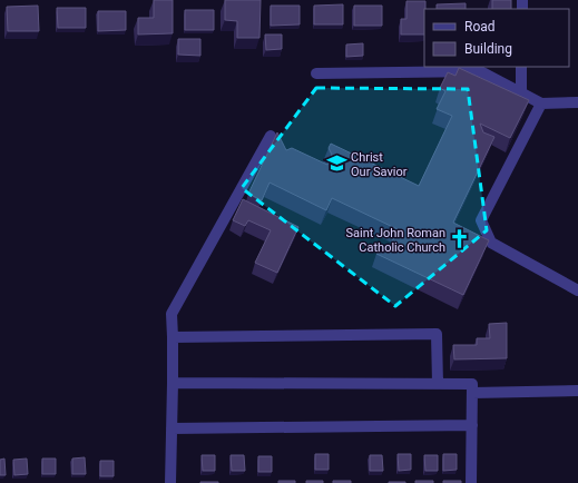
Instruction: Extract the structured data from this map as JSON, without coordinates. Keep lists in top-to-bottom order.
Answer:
{
  "places": {
    "school or university": ["Christ Our Savior"],
    "church": ["Saint John Roman Catholic Church"]
  },
  "legend": ["Road", "Building"]
}
